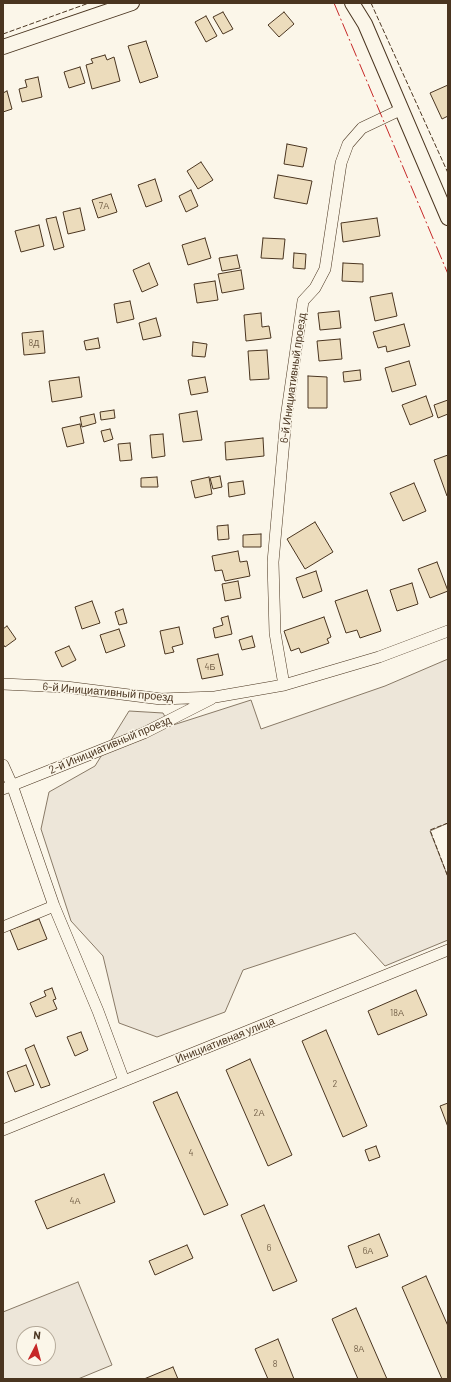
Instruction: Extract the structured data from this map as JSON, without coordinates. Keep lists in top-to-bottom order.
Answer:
{
  "streets": {
    "street": ["6-й Инициативный проезд", "2-й Инициативный проезд", "Инициативная улица"]
  },
  "crossings": [
    ["6-й Инициативный проезд", "2-й Инициативный проезд"]
  ],
  "house_numbers": [
    "7А",
    "8Д",
    "4Б",
    "18А",
    "2",
    "2А",
    "4",
    "4А",
    "6",
    "6А",
    "8А",
    "8"
  ],
  "north": "top"
}
